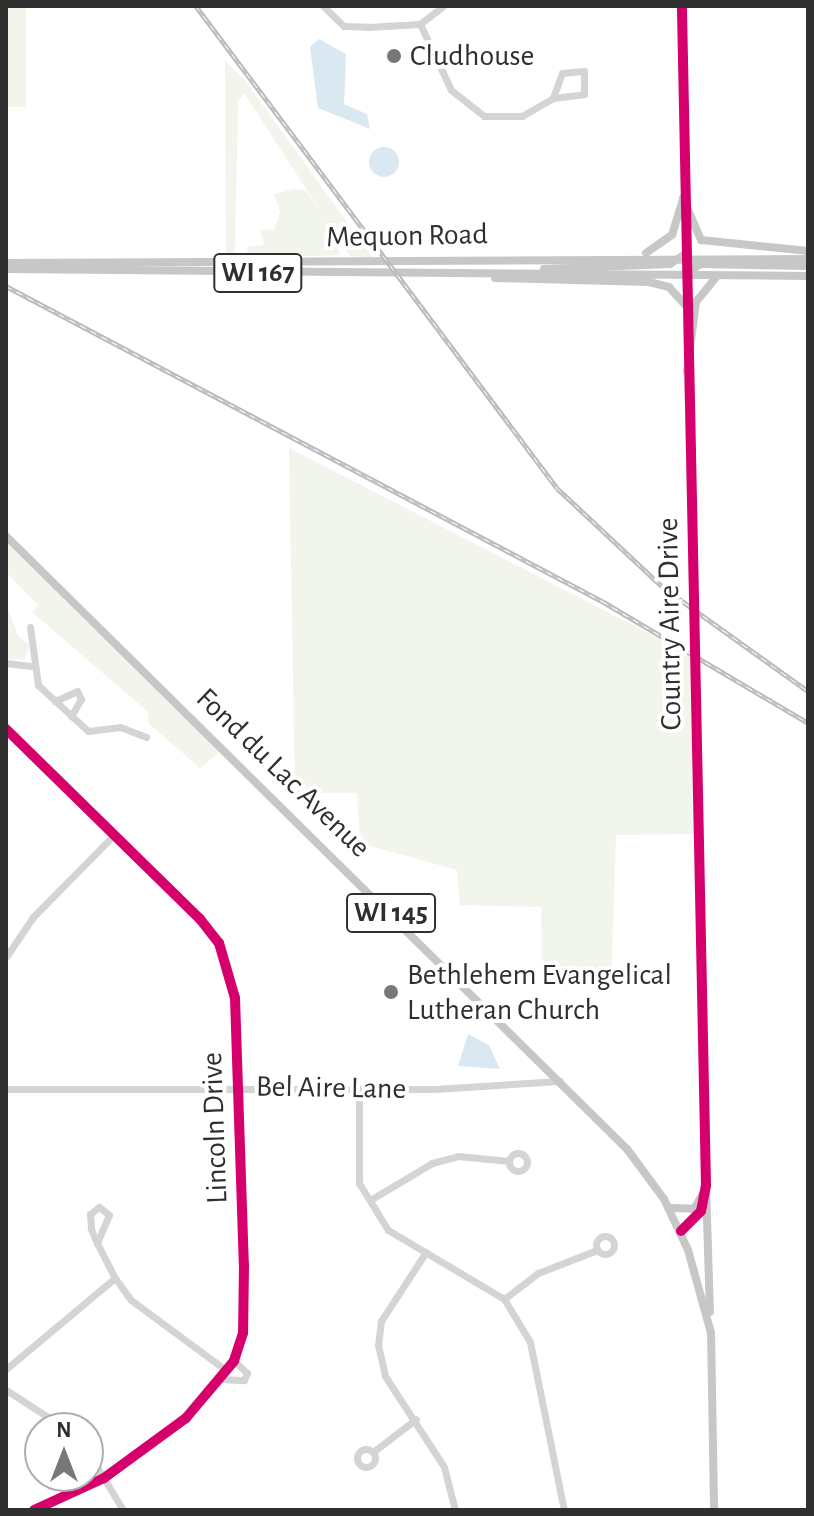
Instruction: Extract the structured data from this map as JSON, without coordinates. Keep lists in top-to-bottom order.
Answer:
{
  "streets": {
    "main road": [
      "Mequon Road",
      "WI 167",
      "Fond du Lac Avenue",
      "WI 145"
    ],
    "street": ["Country Aire Drive", "Bel Aire Lane", "Lincoln Drive"]
  },
  "crossings": [
    ["Mequon Road", "Country Aire Drive"],
    ["Country Aire Drive", "Fond du Lac Avenue"],
    ["Fond du Lac Avenue", "Bel Aire Lane"],
    ["Bel Aire Lane", "Lincoln Drive"]
  ],
  "places": ["Cludhouse", "Bethlehem Evangelical Lutheran Church"],
  "north": "top"
}
